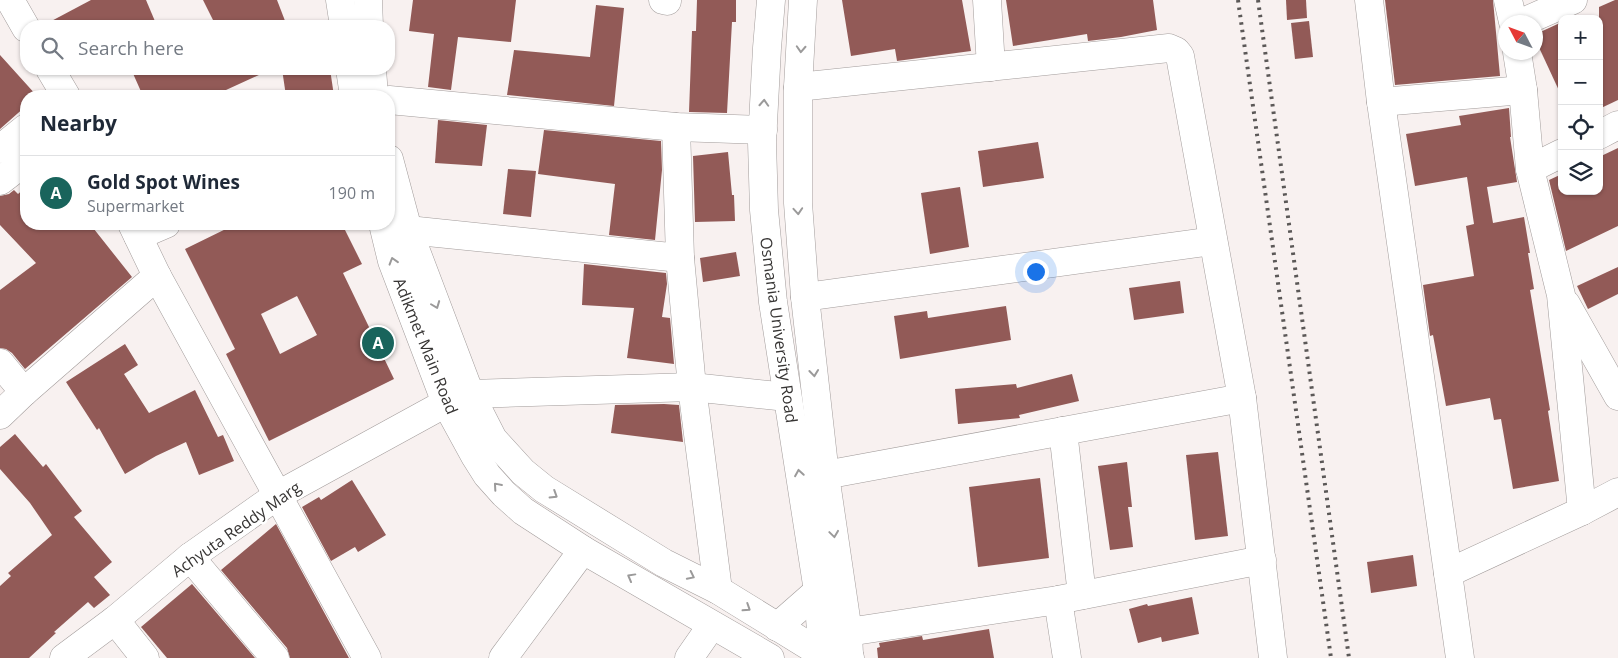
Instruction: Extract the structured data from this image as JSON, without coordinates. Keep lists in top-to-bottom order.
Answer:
{
  "streets": {
    "street": ["Osmania University Road", "Adikmet Main Road", "Achyuta Reddy Marg"]
  },
  "crossings": [
    ["Osmania University Road", "Adikmet Main Road"],
    ["Adikmet Main Road", "Achyuta Reddy Marg"]
  ],
  "north": "top left",
  "page": {
    "map_buttons": ["+", "−"],
    "search": "Search here",
    "heading": "Nearby",
    "list": [
      {
        "mark": "A",
        "name": "Gold Spot Wines",
        "note": "Supermarket",
        "value": "190 m"
      }
    ],
    "pins": "A"
  }
}
